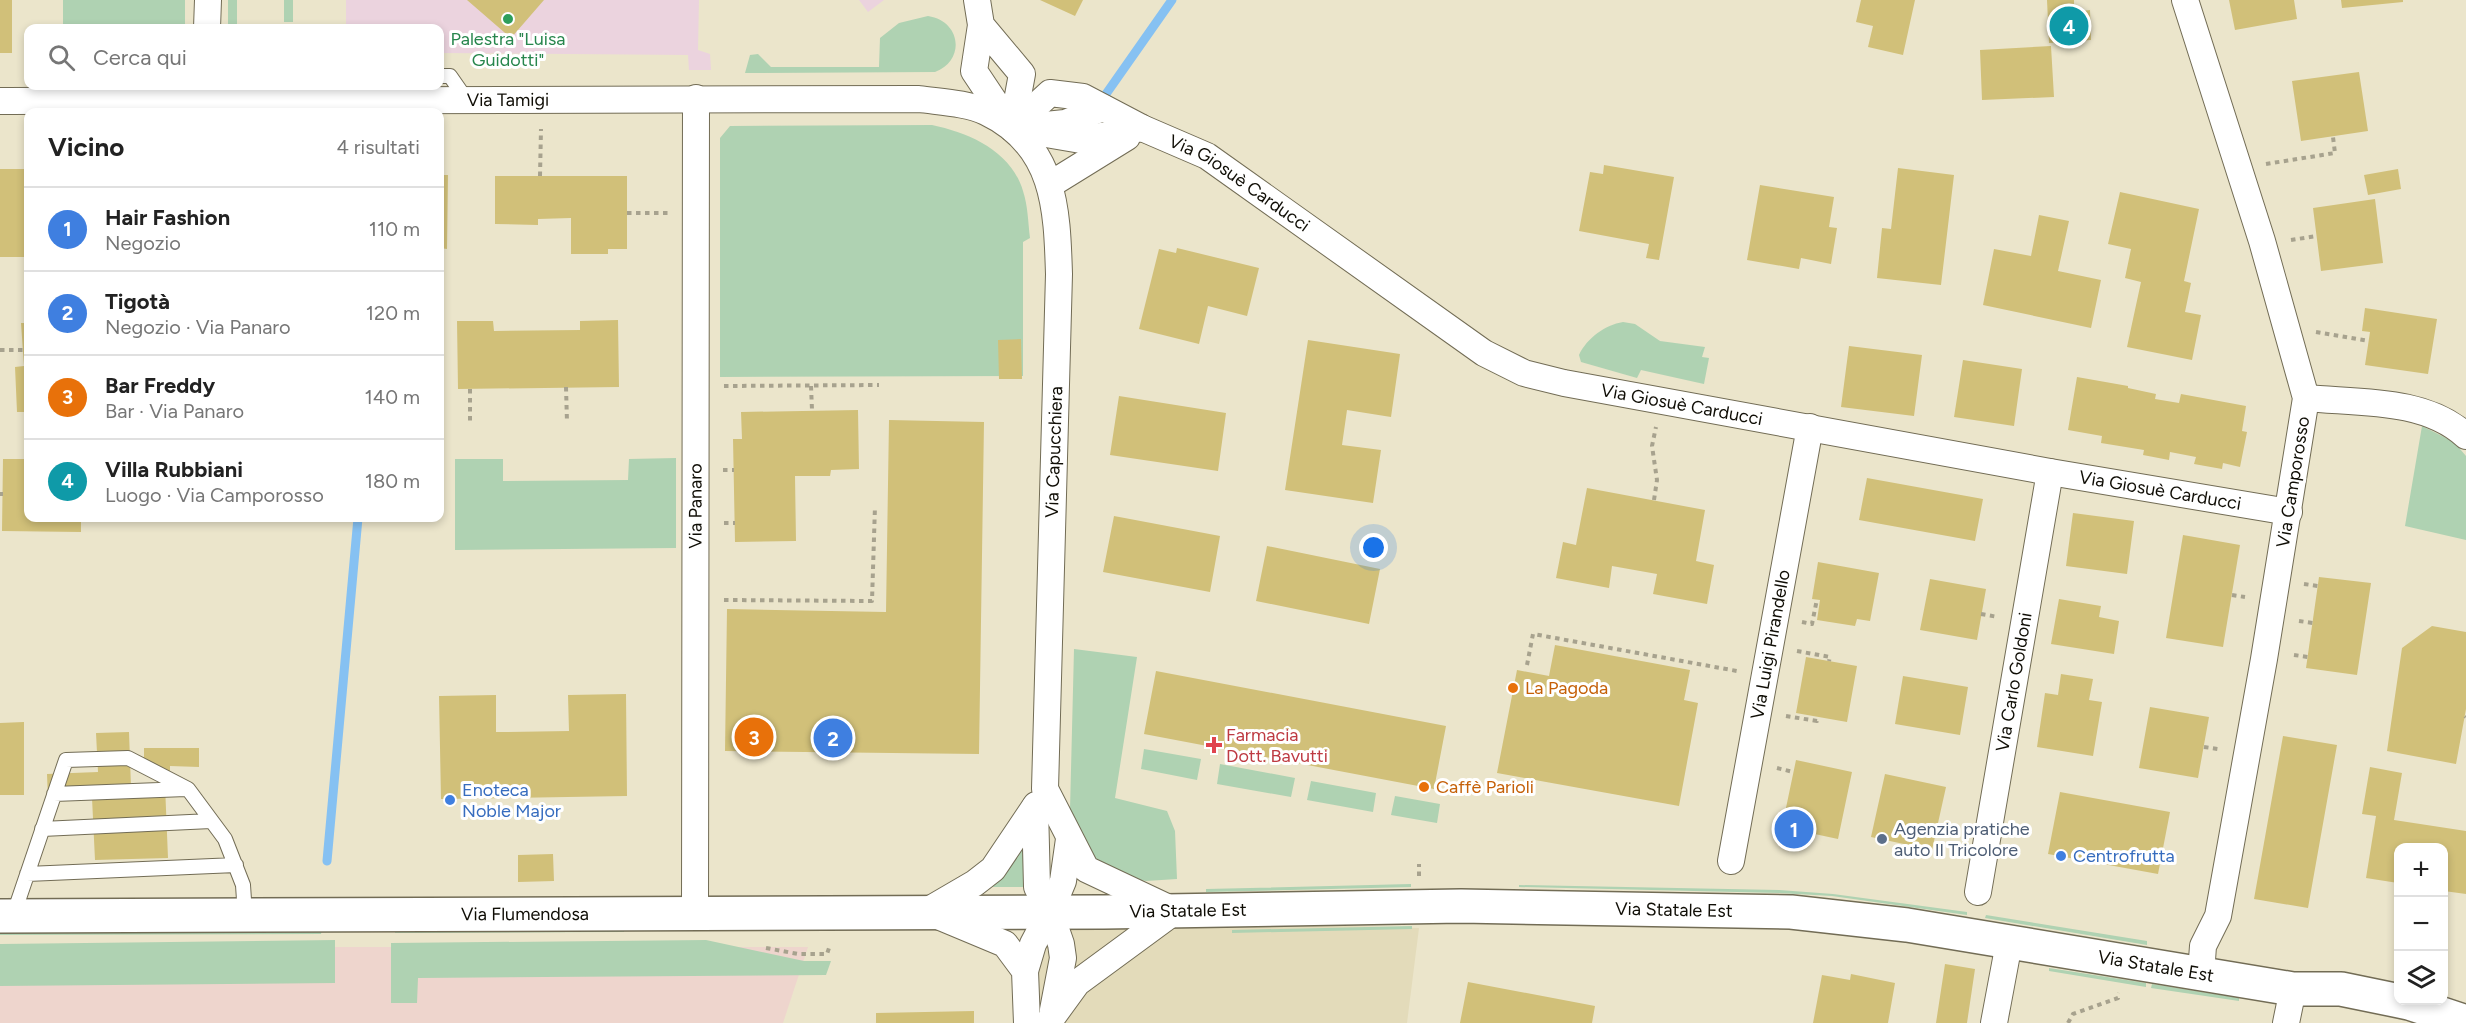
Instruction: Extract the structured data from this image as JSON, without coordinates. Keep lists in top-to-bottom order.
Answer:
{
  "streets": {
    "street": [
      "Via Tamigi",
      "Via Giosuè Carducci",
      "Via Capucchiera",
      "Via Camporosso",
      "Via Panaro",
      "Via Luigi Pirandello",
      "Via Carlo Goldoni",
      "Via Statale Est",
      "Via Flumendosa"
    ]
  },
  "crossings": [
    ["Via Tamigi", "Via Giosuè Carducci"],
    ["Via Tamigi", "Via Capucchiera"],
    ["Via Tamigi", "Via Panaro"],
    ["Via Giosuè Carducci", "Via Capucchiera"],
    ["Via Giosuè Carducci", "Via Camporosso"],
    ["Via Giosuè Carducci", "Via Luigi Pirandello"],
    ["Via Giosuè Carducci", "Via Carlo Goldoni"],
    ["Via Capucchiera", "Via Statale Est"],
    ["Via Capucchiera", "Via Flumendosa"],
    ["Via Camporosso", "Via Statale Est"],
    ["Via Panaro", "Via Flumendosa"],
    ["Via Statale Est", "Via Flumendosa"]
  ],
  "places": {
    "other": [
      "Palestra \"Luisa Guidotti\"",
      "La Pagoda",
      "Caffè Parioli",
      "Enoteca Noble Major",
      "Agenzia pratiche auto Il Tricolore",
      "Centrofrutta"
    ],
    "health": ["Farmacia Dott. Bavutti"]
  },
  "page": {
    "pins": [
      "4",
      "3",
      "2",
      "1"
    ],
    "search": "Cerca qui",
    "heading": ["Vicino", "4 risultati"],
    "list": [
      {
        "mark": "1",
        "name": "Hair Fashion",
        "note": "Negozio",
        "value": "110 m"
      },
      {
        "mark": "2",
        "name": "Tigotà",
        "note": "Negozio · Via Panaro",
        "value": "120 m"
      },
      {
        "mark": "3",
        "name": "Bar Freddy",
        "note": "Bar · Via Panaro",
        "value": "140 m"
      },
      {
        "mark": "4",
        "name": "Villa Rubbiani",
        "note": "Luogo · Via Camporosso",
        "value": "180 m"
      }
    ],
    "map_buttons": ["+", "−"]
  }
}
